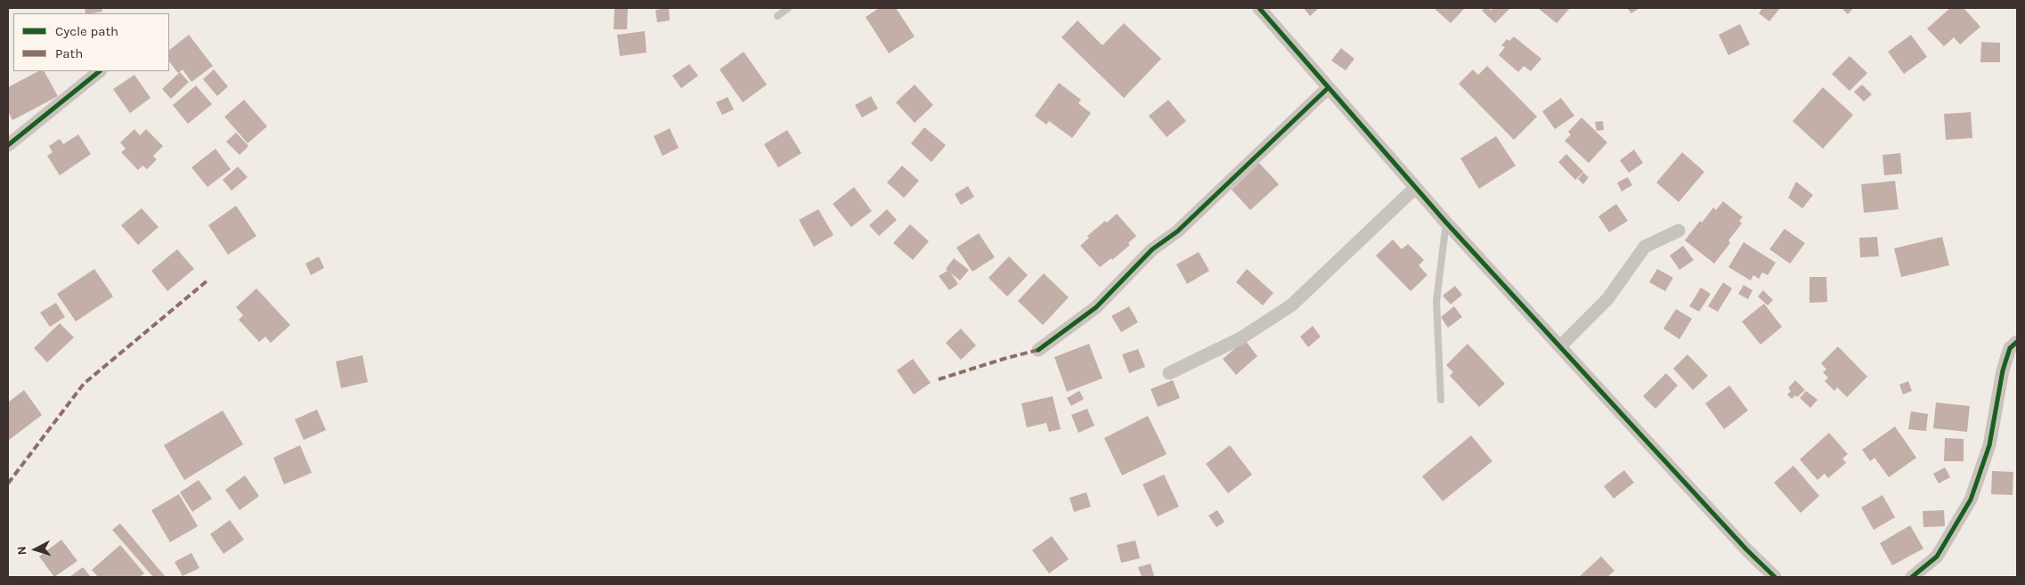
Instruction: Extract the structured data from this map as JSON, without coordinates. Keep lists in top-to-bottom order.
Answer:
{
  "legend": ["Cycle path", "Path"],
  "north": "left"
}
